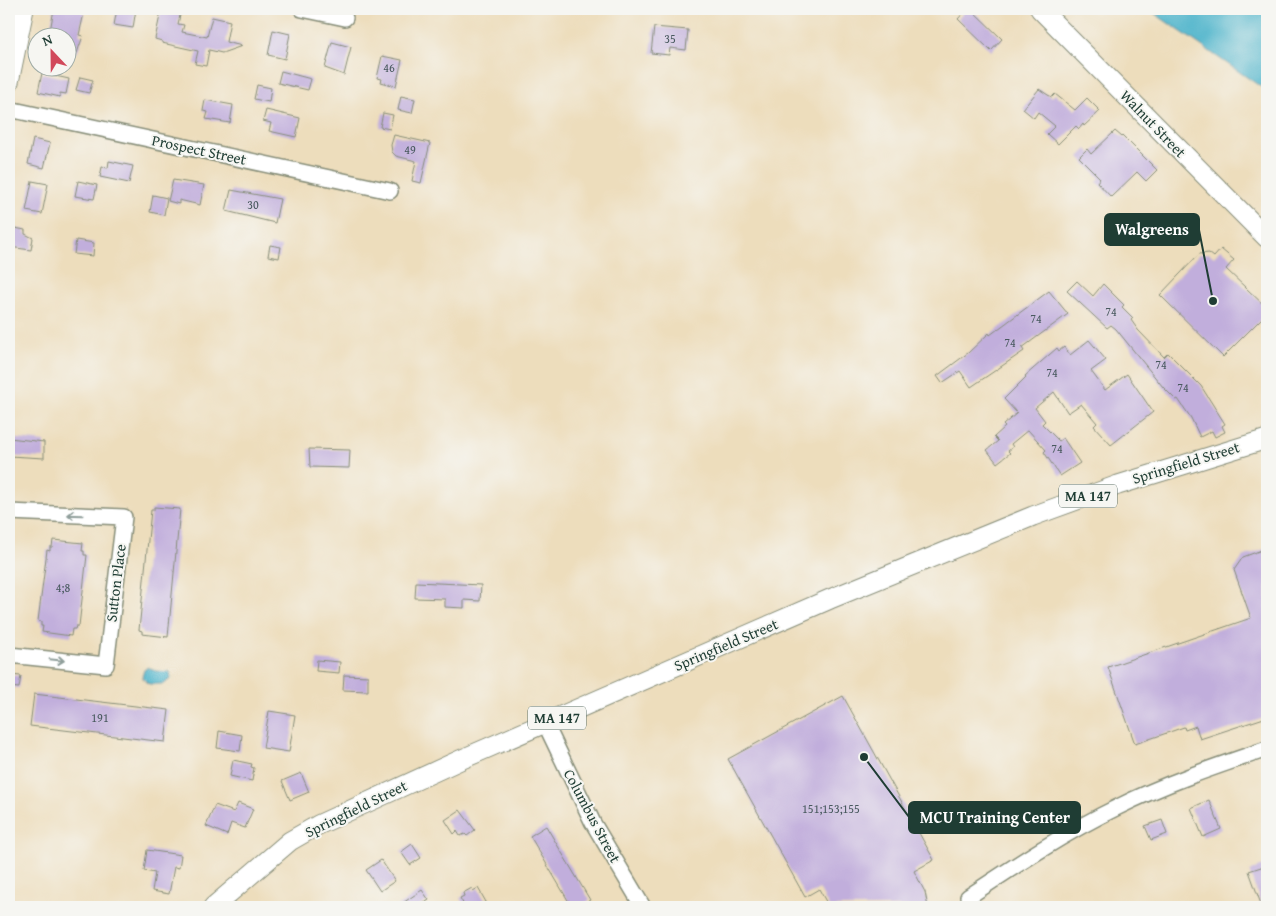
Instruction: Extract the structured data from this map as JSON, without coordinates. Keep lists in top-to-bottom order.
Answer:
{
  "streets": {
    "main road": ["Walnut Street", "Springfield Street", "MA 147"],
    "street": ["Prospect Street", "Sutton Place", "Columbus Street"]
  },
  "crossings": [
    ["Springfield Street", "Columbus Street"]
  ],
  "places": ["Walgreens", "MCU Training Center"],
  "house_numbers": [
    "35",
    "46",
    "49",
    "30",
    "74",
    "74",
    "74",
    "74",
    "74",
    "74",
    "74",
    "4;8",
    "191",
    "151;153;155"
  ],
  "north": "top"
}
